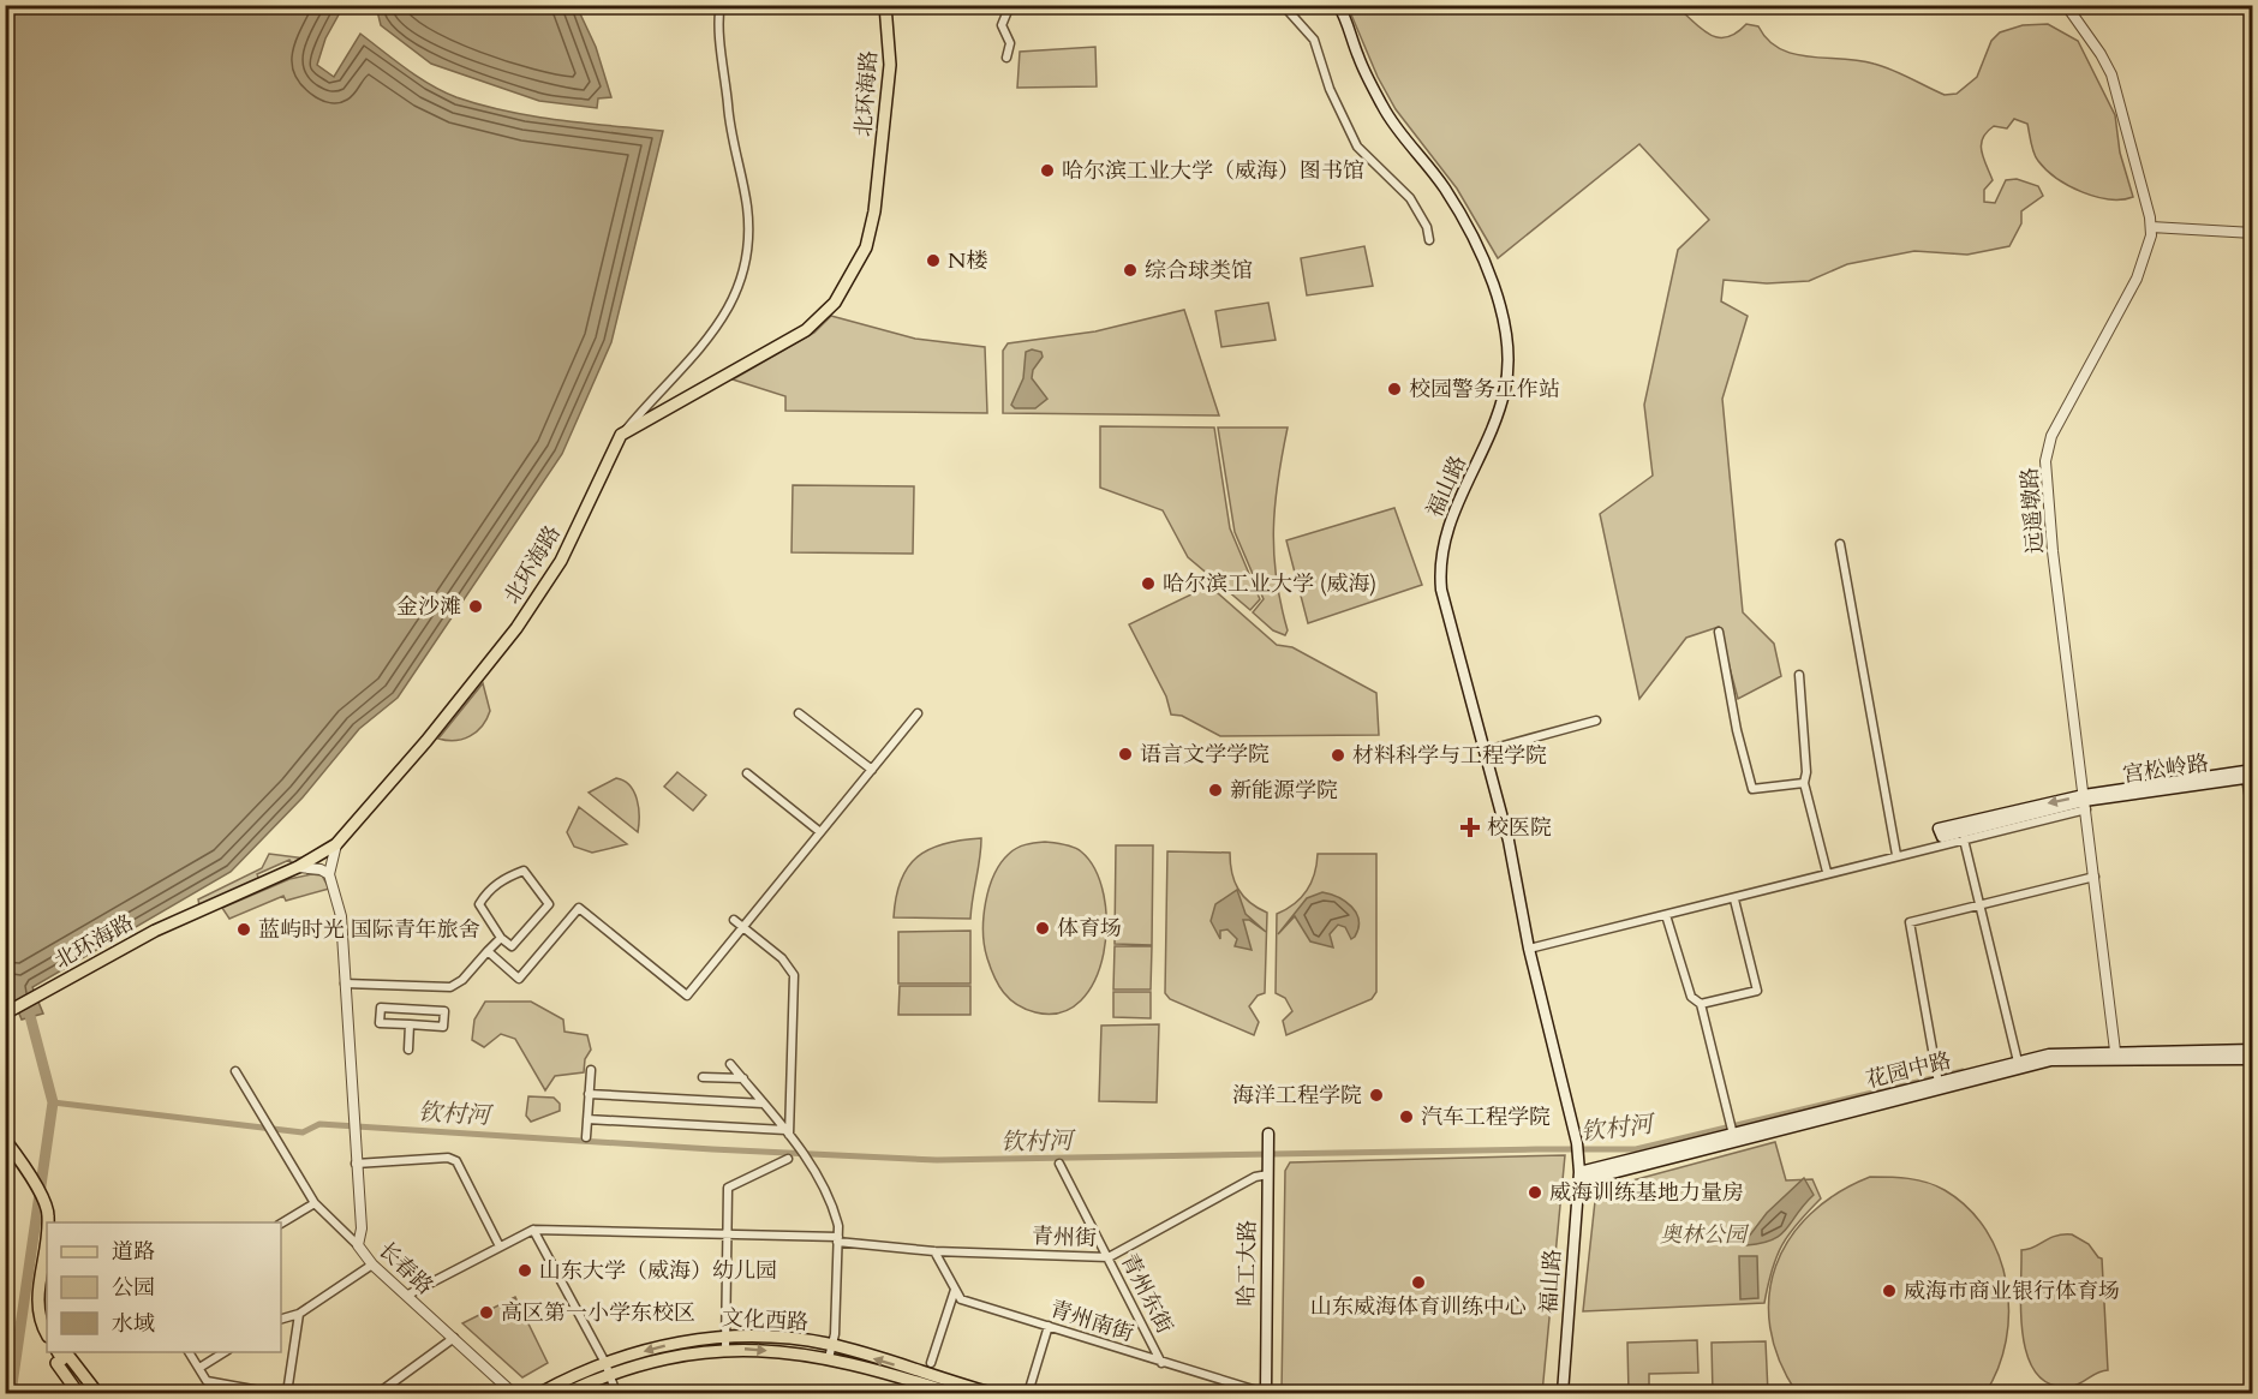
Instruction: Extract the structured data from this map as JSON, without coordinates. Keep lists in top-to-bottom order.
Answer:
{
  "streets": {
    "main road": [
      "北环海路",
      "福山路",
      "宫松岭路",
      "花园中路",
      "哈工大路",
      "文化西路"
    ],
    "street": [
      "远遥墩路",
      "青州街",
      "长春路",
      "青州东街",
      "青州南街"
    ]
  },
  "crossings": [
    ["福山路", "花园中路"],
    ["远遥墩路", "宫松岭路"],
    ["远遥墩路", "花园中路"],
    ["青州街", "哈工大路"],
    ["青州街", "长春路"],
    ["青州街", "青州东街"],
    ["哈工大路", "青州南街"],
    ["青州东街", "青州南街"]
  ],
  "water": ["钦村河"],
  "parks": ["奥林公园"],
  "places": {
    "other": [
      "哈尔滨工业大学（威海）图书馆",
      "N楼",
      "综合球类馆",
      "校园警务工作站",
      "哈尔滨工业大学 (威海)",
      "金沙滩",
      "语言文学学院",
      "材料科学与工程学院",
      "新能源学院",
      "体育场",
      "蓝屿时光 国际青年旅舍",
      "海洋工程学院",
      "汽车工程学院",
      "威海训练基地力量房",
      "山东大学（威海）幼儿园",
      "山东威海体育训练中心",
      "威海市商业银行体育场",
      "高区第一小学东校区"
    ],
    "health": ["校医院"]
  },
  "legend": ["道路", "公园", "水域"]
}
